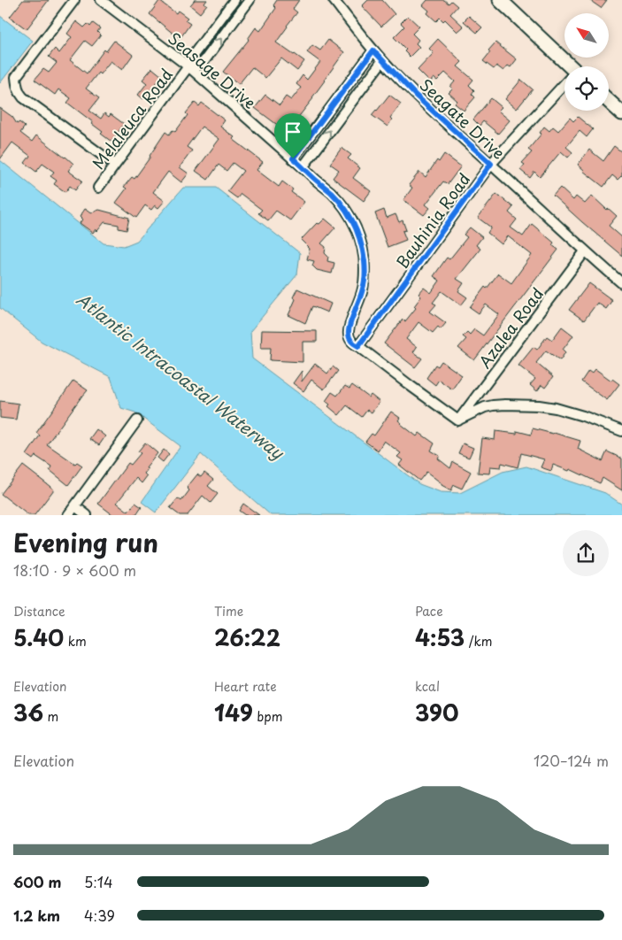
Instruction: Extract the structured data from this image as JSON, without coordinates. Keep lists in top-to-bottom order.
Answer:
{
  "streets": {
    "street": [
      "Seasage Drive",
      "Melaleuca Road",
      "Seagate Drive",
      "Bauhinia Road",
      "Azalea Road"
    ]
  },
  "crossings": [
    ["Seasage Drive", "Melaleuca Road"],
    ["Seasage Drive", "Bauhinia Road"],
    ["Seasage Drive", "Azalea Road"],
    ["Seagate Drive", "Bauhinia Road"],
    ["Seagate Drive", "Azalea Road"]
  ],
  "water": ["Atlantic Intracoastal Waterway"],
  "north": "top left",
  "page": {
    "heading": ["Evening run", "18:10 · 9 × 600 m"],
    "stats": [
      ["Distance", "5.40 km"],
      ["Time", "26:22"],
      ["Pace", "4:53 /km"],
      ["Elevation", "36 m"],
      ["Heart rate", "149 bpm"],
      ["kcal", "390"]
    ],
    "chart": ["Elevation", "120–124 m"],
    "list": [
      {
        "name": "600 m",
        "note": "5:14"
      },
      {
        "name": "1.2 km",
        "note": "4:39"
      }
    ]
  }
}
